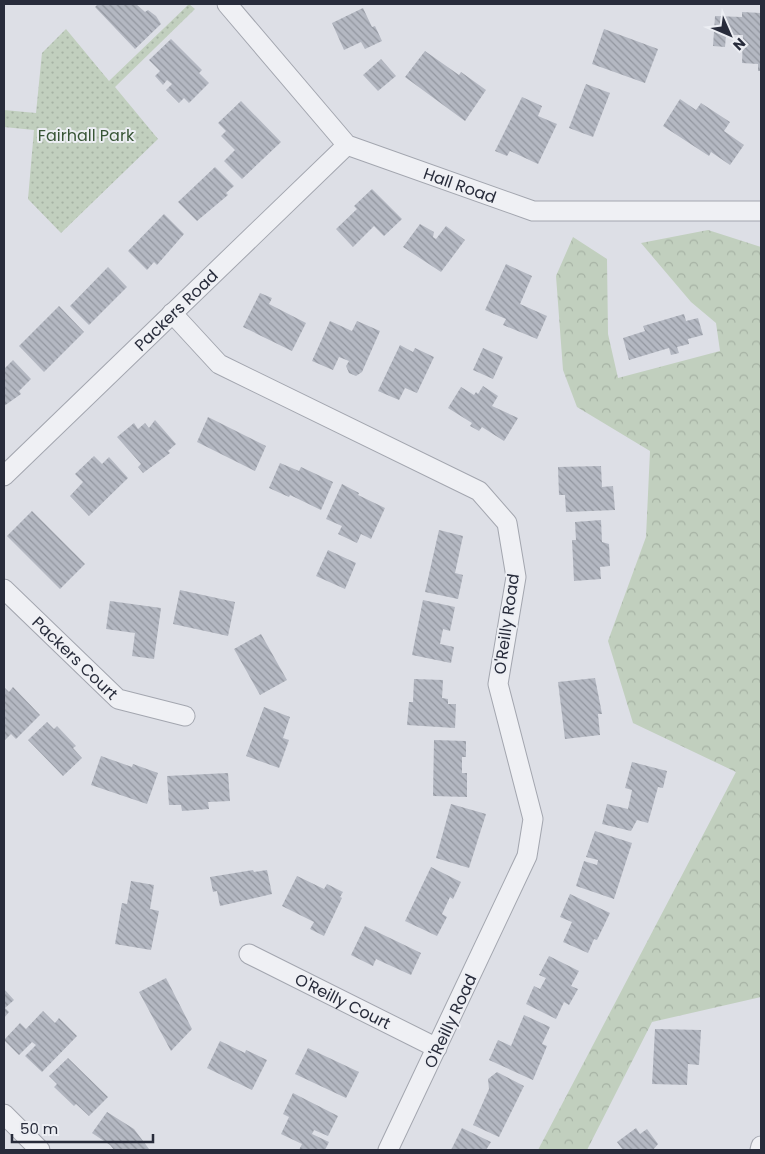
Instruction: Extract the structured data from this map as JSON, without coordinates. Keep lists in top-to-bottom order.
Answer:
{
  "streets": {
    "street": [
      "Hall Road",
      "Packers Road",
      "O'Reilly Road",
      "Packers Court",
      "O'Reilly Court"
    ]
  },
  "crossings": [
    ["Hall Road", "Packers Road"],
    ["Packers Road", "O'Reilly Road"],
    ["O'Reilly Road", "O'Reilly Court"]
  ],
  "parks": ["Fairhall Park"],
  "scale_bar": "50 m",
  "north": "bottom right"
}
